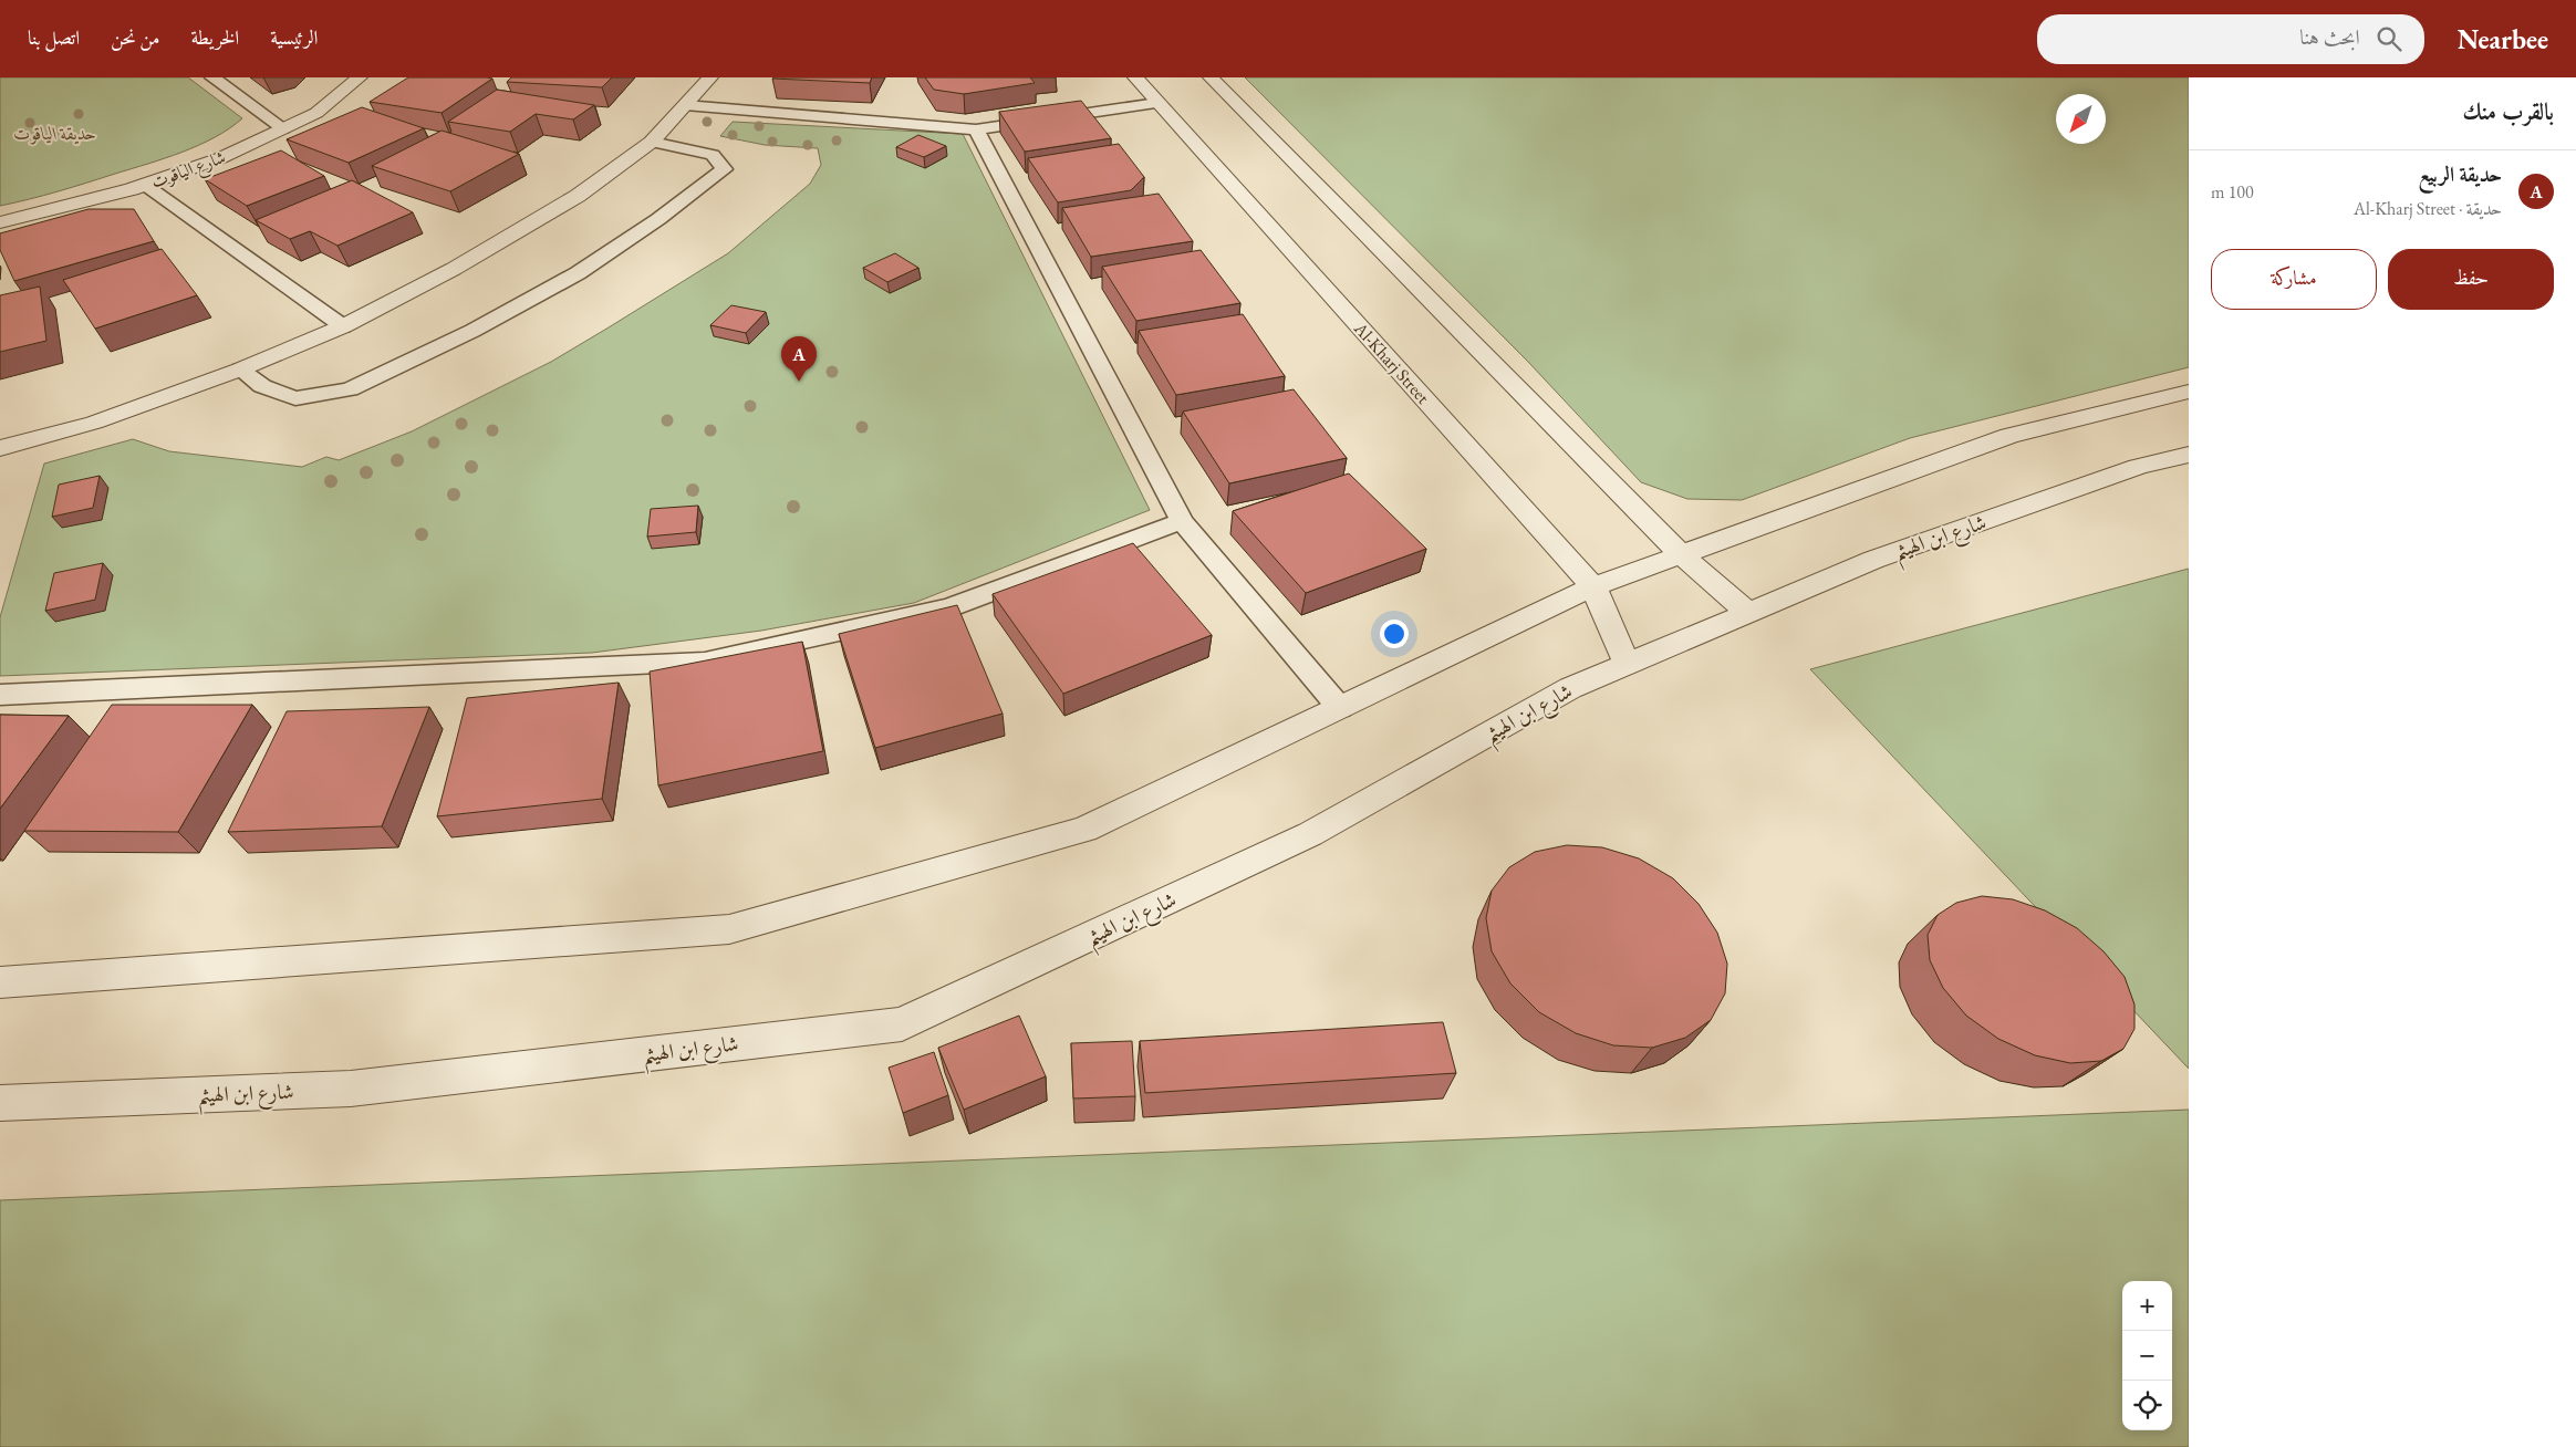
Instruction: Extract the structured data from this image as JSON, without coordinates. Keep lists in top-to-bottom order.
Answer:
{
  "streets": {
    "street": ["شارع الياقوت", "Al-Kharj Street", "شارع ابن الهيثم"]
  },
  "crossings": [
    ["Al-Kharj Street", "شارع ابن الهيثم"]
  ],
  "parks": ["حديقة الياقوت"],
  "north": "bottom left",
  "page": {
    "header": "Nearbee",
    "search": "ابحث هنا",
    "nav": [
      "الرئيسية",
      "الخريطة",
      "من نحن",
      "اتصل بنا"
    ],
    "heading": "بالقرب منك",
    "list": [
      {
        "mark": "A",
        "name": "حديقة الربيع",
        "note": "حديقة · Al-Kharj Street",
        "value": "100 m"
      }
    ],
    "buttons": ["حفظ", "مشاركة"],
    "pins": "A",
    "map_buttons": ["+", "−"]
  }
}
